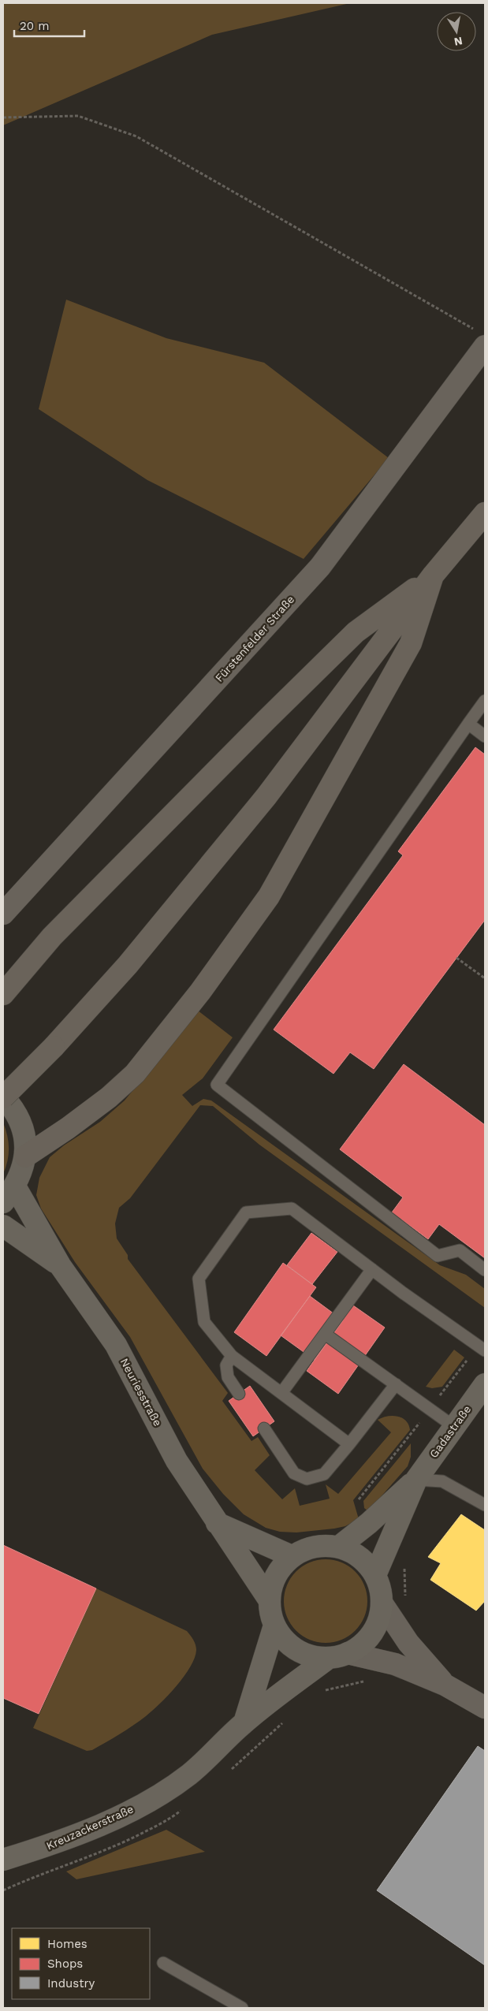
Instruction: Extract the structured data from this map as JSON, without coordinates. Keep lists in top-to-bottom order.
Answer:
{
  "streets": {
    "street": [
      "Fürstenfelder Straße",
      "Neuriesstraße",
      "Gadastraße",
      "Kreuzackerstraße"
    ]
  },
  "crossings": [
    ["Neuriesstraße", "Gadastraße"],
    ["Neuriesstraße", "Kreuzackerstraße"],
    ["Gadastraße", "Kreuzackerstraße"]
  ],
  "legend": ["Homes", "Shops", "Industry"],
  "scale_bar": "20 m",
  "north": "bottom"
}
